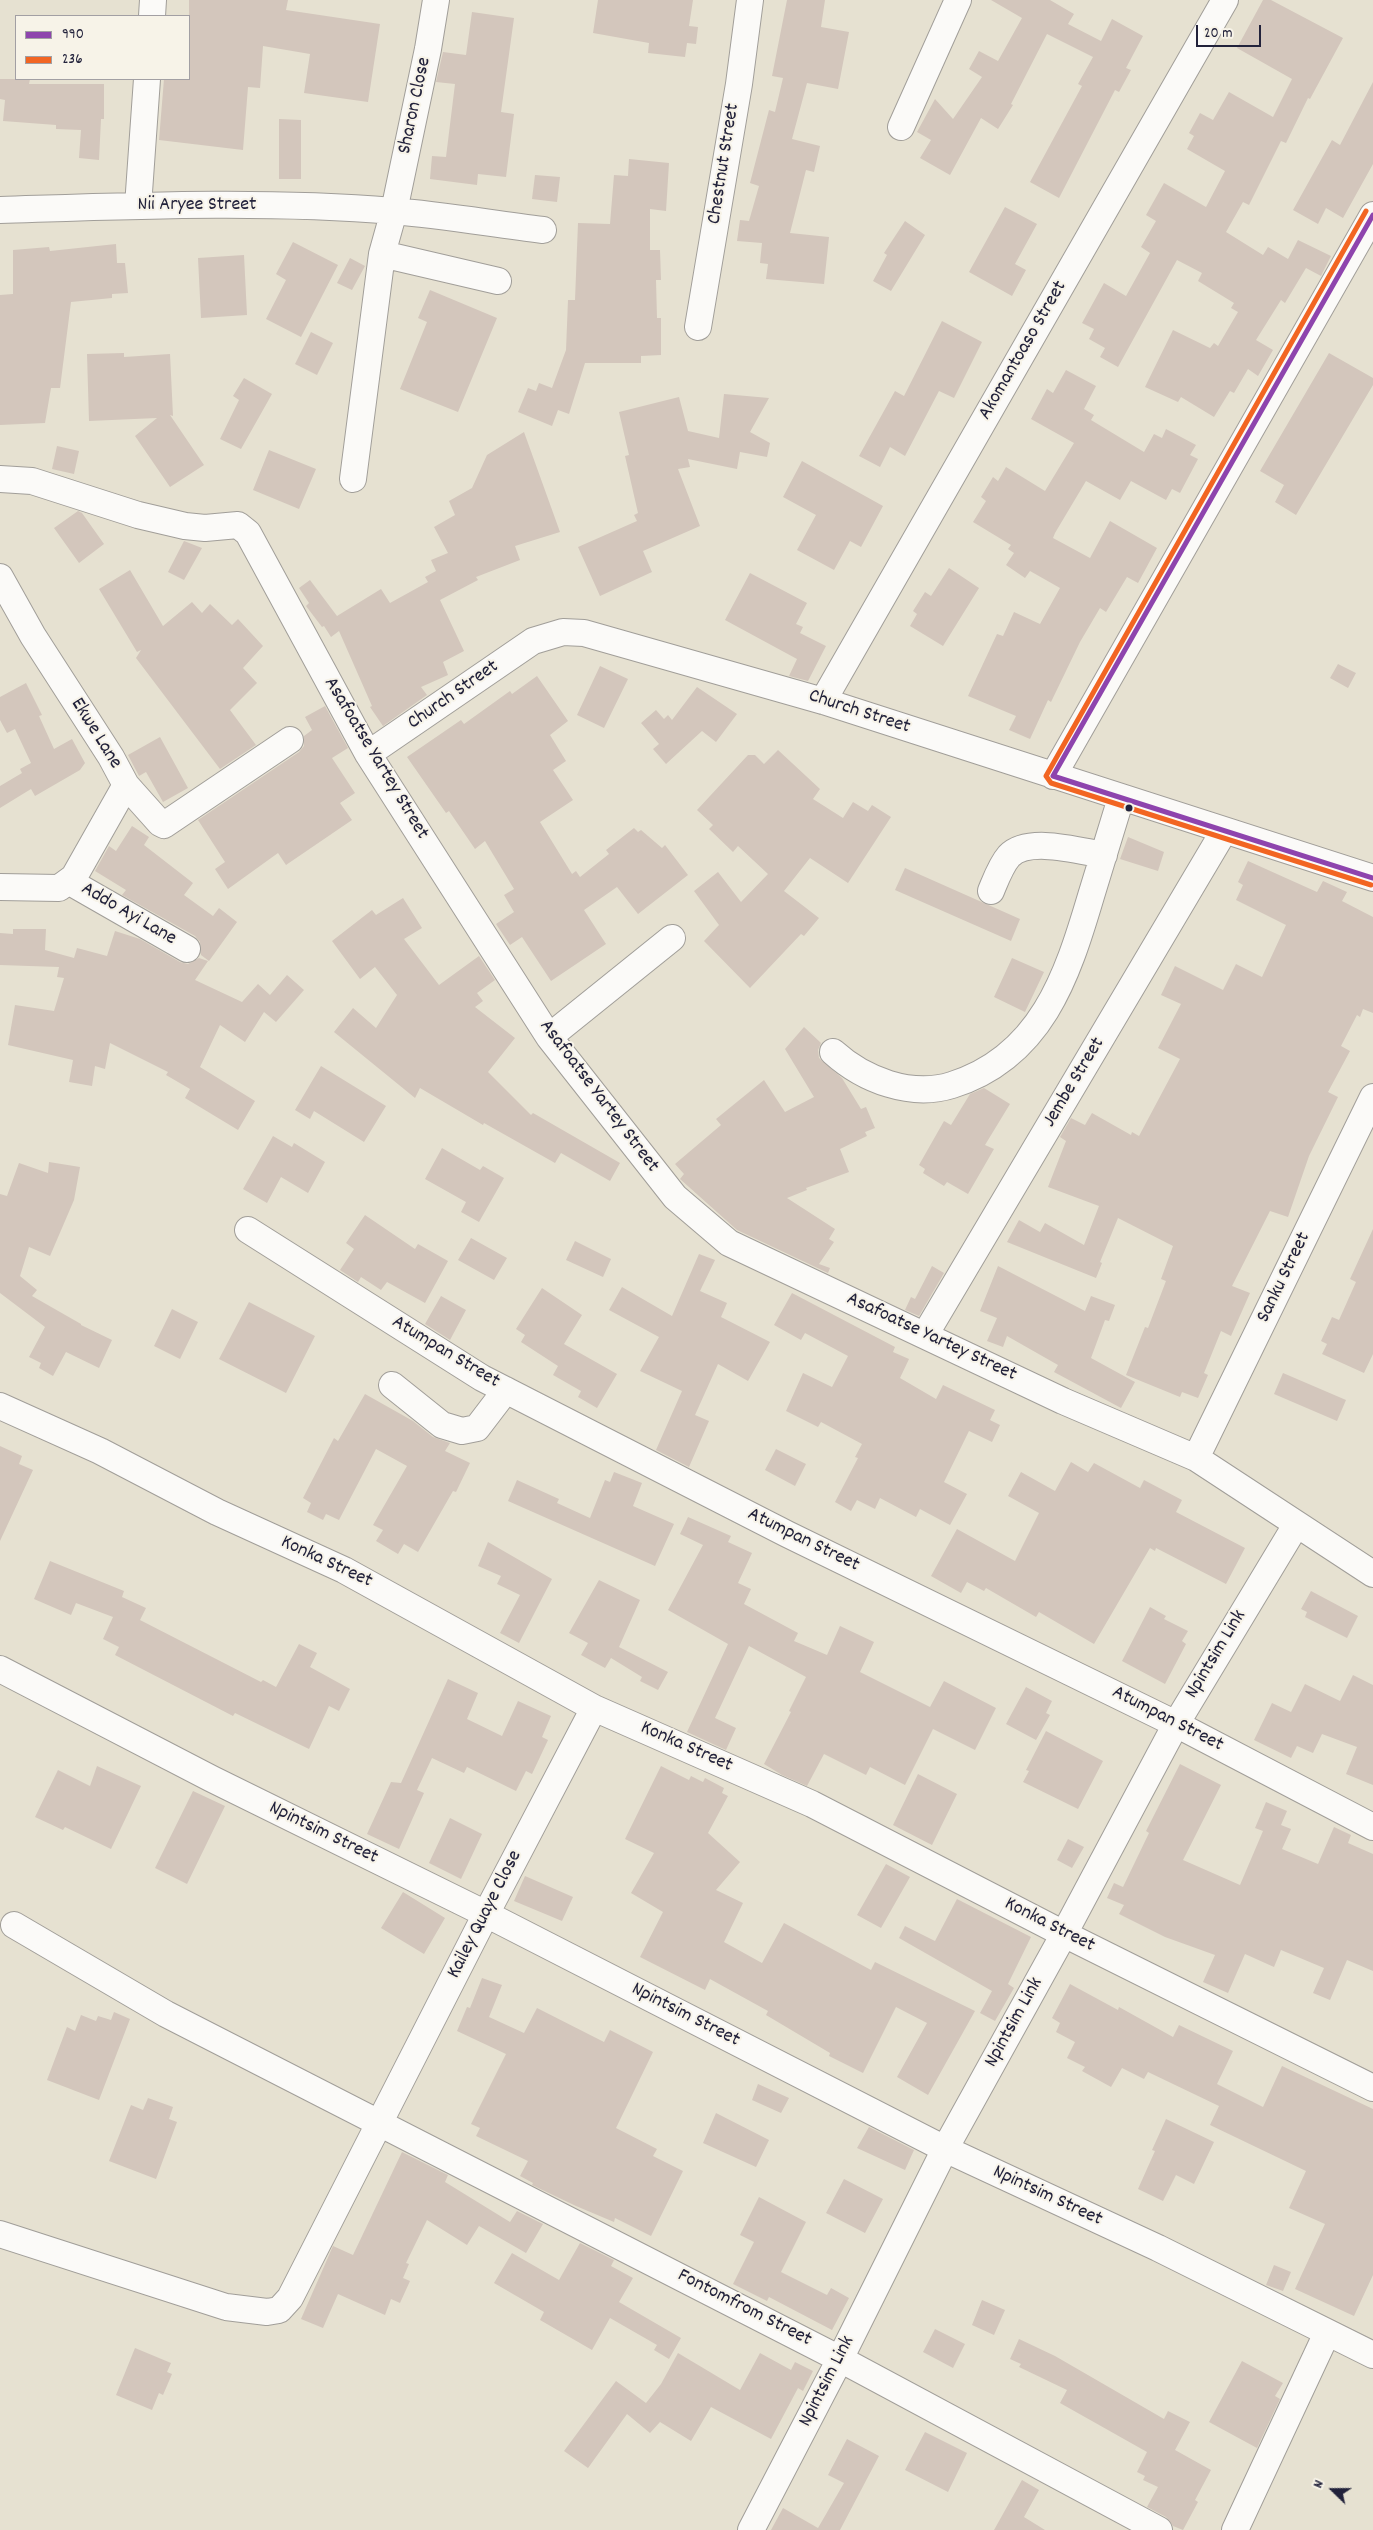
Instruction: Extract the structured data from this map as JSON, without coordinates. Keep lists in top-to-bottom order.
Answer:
{
  "streets": {
    "street": [
      "Sharon Close",
      "Chestnut Street",
      "Nii Aryee Street",
      "Akomantoaso Street",
      "Church Street",
      "Ekwe Lane",
      "Asafoatse Yartey Street",
      "Addo Ayi Lane",
      "Jembe Street",
      "Sanku Street",
      "Atumpan Street",
      "Konka Street",
      "Npintsim Link",
      "Npintsim Street",
      "Kailey Quaye Close",
      "Fontomfrom Street"
    ]
  },
  "crossings": [
    ["Sharon Close", "Nii Aryee Street"],
    ["Akomantoaso Street", "Church Street"],
    ["Church Street", "Asafoatse Yartey Street"],
    ["Church Street", "Jembe Street"],
    ["Ekwe Lane", "Addo Ayi Lane"],
    ["Asafoatse Yartey Street", "Jembe Street"],
    ["Asafoatse Yartey Street", "Sanku Street"],
    ["Asafoatse Yartey Street", "Npintsim Link"],
    ["Atumpan Street", "Npintsim Link"],
    ["Konka Street", "Npintsim Link"],
    ["Konka Street", "Kailey Quaye Close"],
    ["Npintsim Link", "Npintsim Street"],
    ["Npintsim Link", "Fontomfrom Street"],
    ["Npintsim Street", "Kailey Quaye Close"],
    ["Kailey Quaye Close", "Fontomfrom Street"]
  ],
  "lines": ["transit line 236", "transit line 990"],
  "legend": ["990", "236"],
  "scale_bar": "20 m",
  "north": "left"
}
